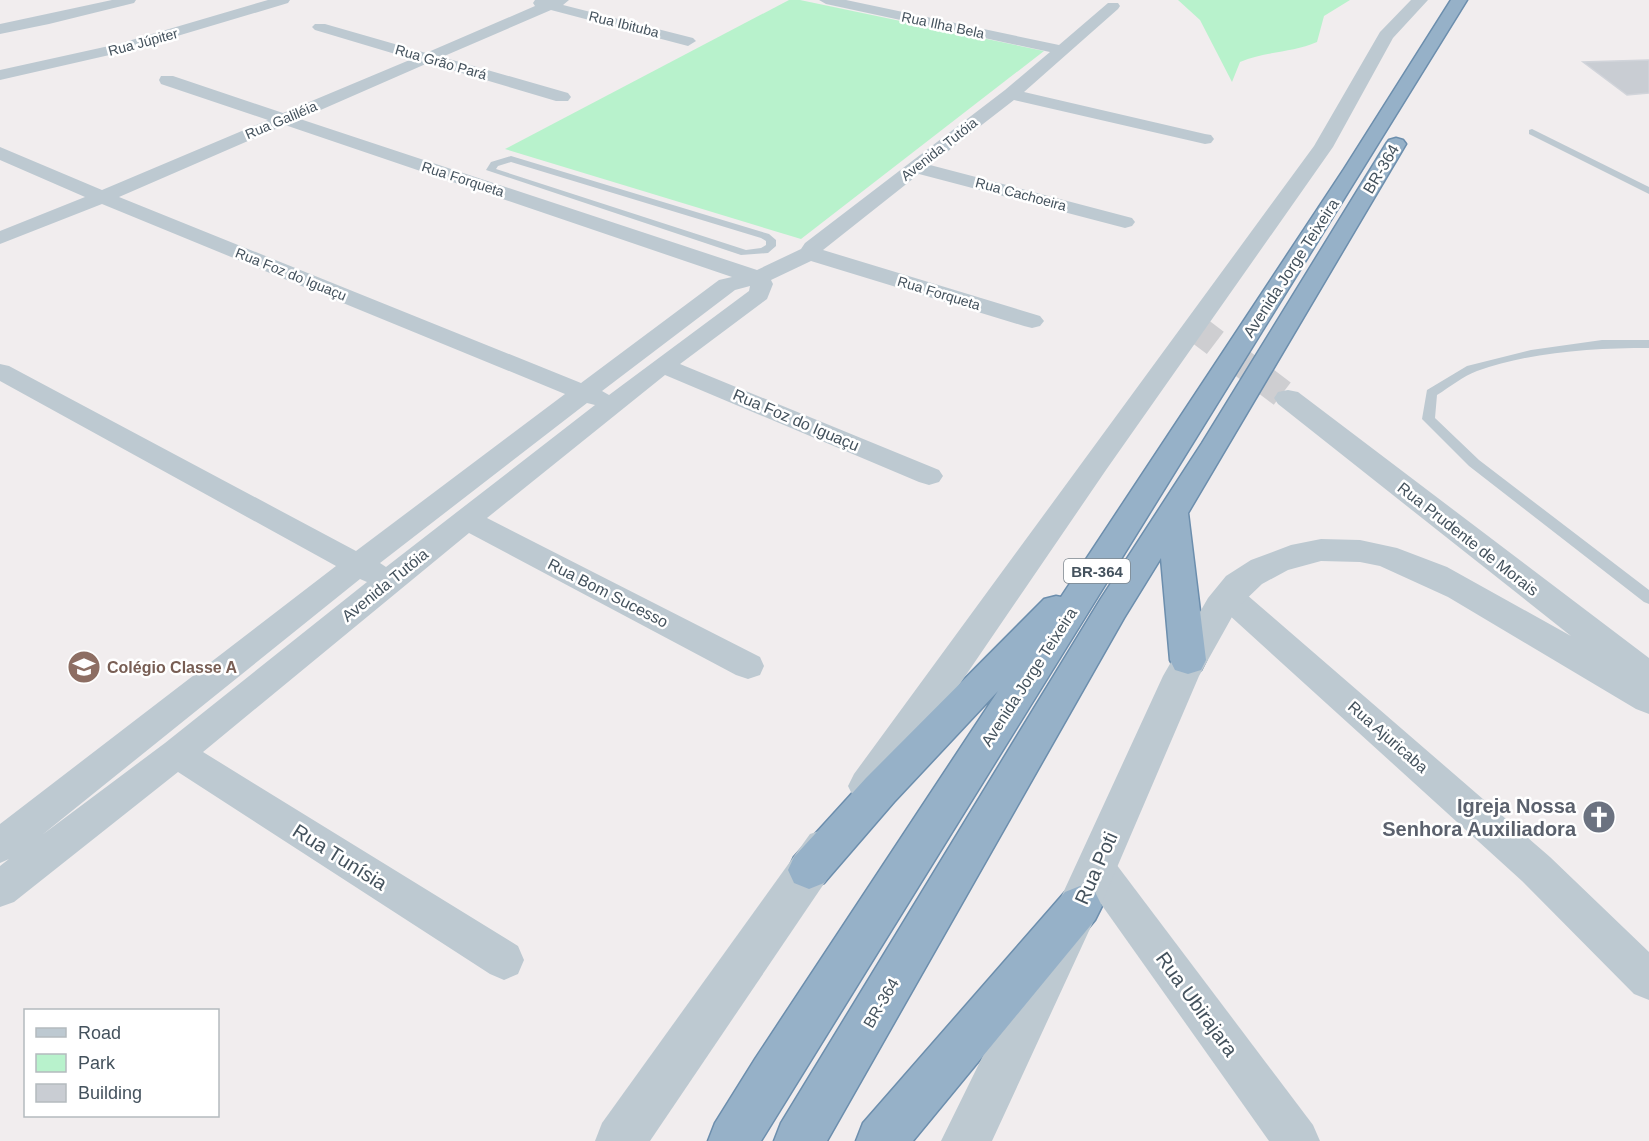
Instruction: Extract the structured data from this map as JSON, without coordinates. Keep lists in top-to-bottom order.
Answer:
{
  "streets": {
    "highway": ["BR-364", "Avenida Jorge Teixeira"],
    "street": [
      "Rua Ibituba",
      "Rua Ilha Bela",
      "Rua Júpiter",
      "Rua Grão Pará",
      "Rua Galiléia",
      "Avenida Tutóia",
      "Rua Forqueta",
      "Rua Cachoeira",
      "Rua Foz do Iguaçu",
      "Rua Prudente de Morais",
      "Rua Bom Sucesso",
      "Rua Ajuricaba",
      "Rua Tunísia",
      "Rua Poti",
      "Rua Ubirajara"
    ]
  },
  "crossings": [
    ["Rua Ibituba", "Rua Galiléia"],
    ["Rua Ilha Bela", "Avenida Tutóia"],
    ["Rua Grão Pará", "Rua Galiléia"],
    ["Rua Galiléia", "Rua Forqueta"],
    ["Rua Galiléia", "Rua Foz do Iguaçu"],
    ["Avenida Tutóia", "Rua Forqueta"],
    ["Avenida Tutóia", "Rua Cachoeira"],
    ["Avenida Tutóia", "Rua Foz do Iguaçu"],
    ["Avenida Tutóia", "Rua Bom Sucesso"],
    ["Avenida Tutóia", "Rua Tunísia"],
    ["Rua Ajuricaba", "Rua Poti"],
    ["Rua Poti", "Rua Ubirajara"]
  ],
  "places": {
    "school or university": ["Colégio Classe A"],
    "church": ["Igreja Nossa Senhora Auxiliadora"]
  },
  "legend": ["Road", "Park", "Building"]
}
